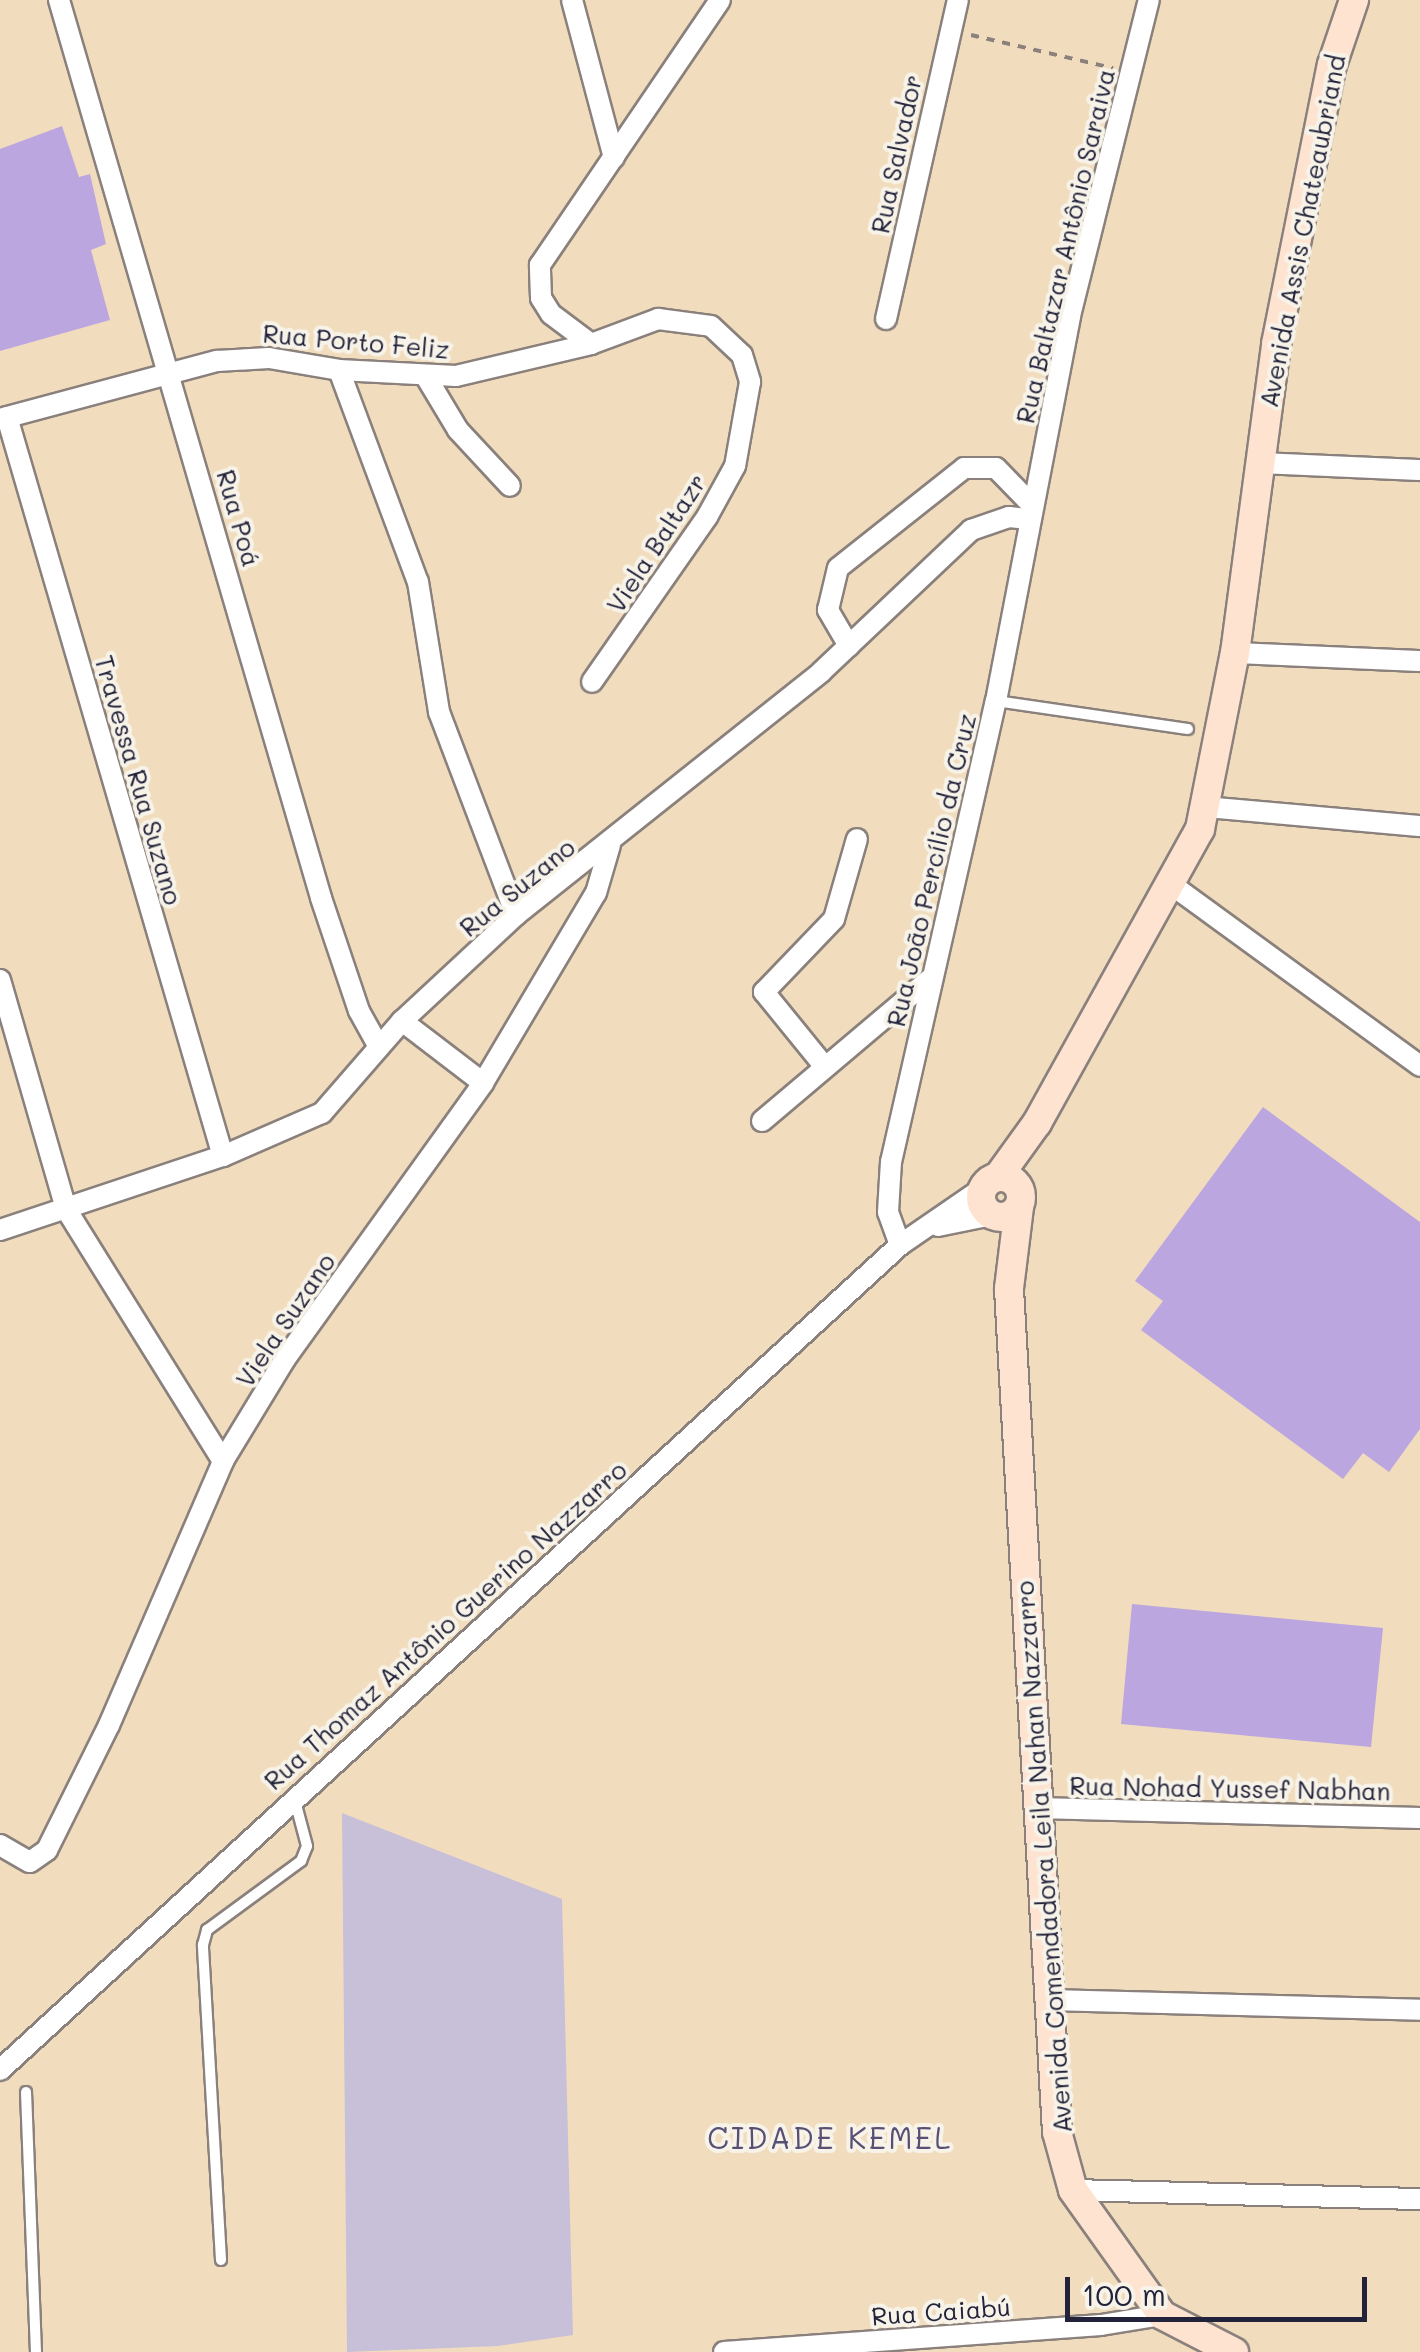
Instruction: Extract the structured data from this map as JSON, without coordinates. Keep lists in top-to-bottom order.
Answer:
{
  "streets": {
    "main road": ["Avenida Assis Chateaubriand", "Avenida Comendadora Leila Nahan Nazzarro"],
    "street": [
      "Rua Salvador",
      "Rua Baltazar Antônio Saraiva",
      "Rua Porto Feliz",
      "Rua Poá",
      "Viela Baltazr",
      "Travessa Rua Suzano",
      "Rua João Percílio da Cruz",
      "Rua Suzano",
      "Viela Suzano",
      "Rua Thomaz Antônio Guerino Nazzarro",
      "Rua Nohad Yussef Nabhan",
      "Rua Caiabú"
    ]
  },
  "crossings": [
    ["Avenida Assis Chateaubriand", "Avenida Comendadora Leila Nahan Nazzarro"],
    ["Rua Baltazar Antônio Saraiva", "Rua João Percílio da Cruz"],
    ["Rua Baltazar Antônio Saraiva", "Rua Suzano"],
    ["Rua Porto Feliz", "Rua Poá"],
    ["Rua Porto Feliz", "Viela Baltazr"],
    ["Rua Porto Feliz", "Travessa Rua Suzano"],
    ["Rua Poá", "Rua Suzano"],
    ["Travessa Rua Suzano", "Rua Suzano"],
    ["Rua João Percílio da Cruz", "Rua Suzano"],
    ["Rua João Percílio da Cruz", "Rua Thomaz Antônio Guerino Nazzarro"],
    ["Rua Suzano", "Viela Suzano"],
    ["Rua Thomaz Antônio Guerino Nazzarro", "Avenida Comendadora Leila Nahan Nazzarro"],
    ["Rua Nohad Yussef Nabhan", "Avenida Comendadora Leila Nahan Nazzarro"],
    ["Avenida Comendadora Leila Nahan Nazzarro", "Rua Caiabú"]
  ],
  "districts": ["CIDADE KEMEL"],
  "scale_bar": "100 m"
}
